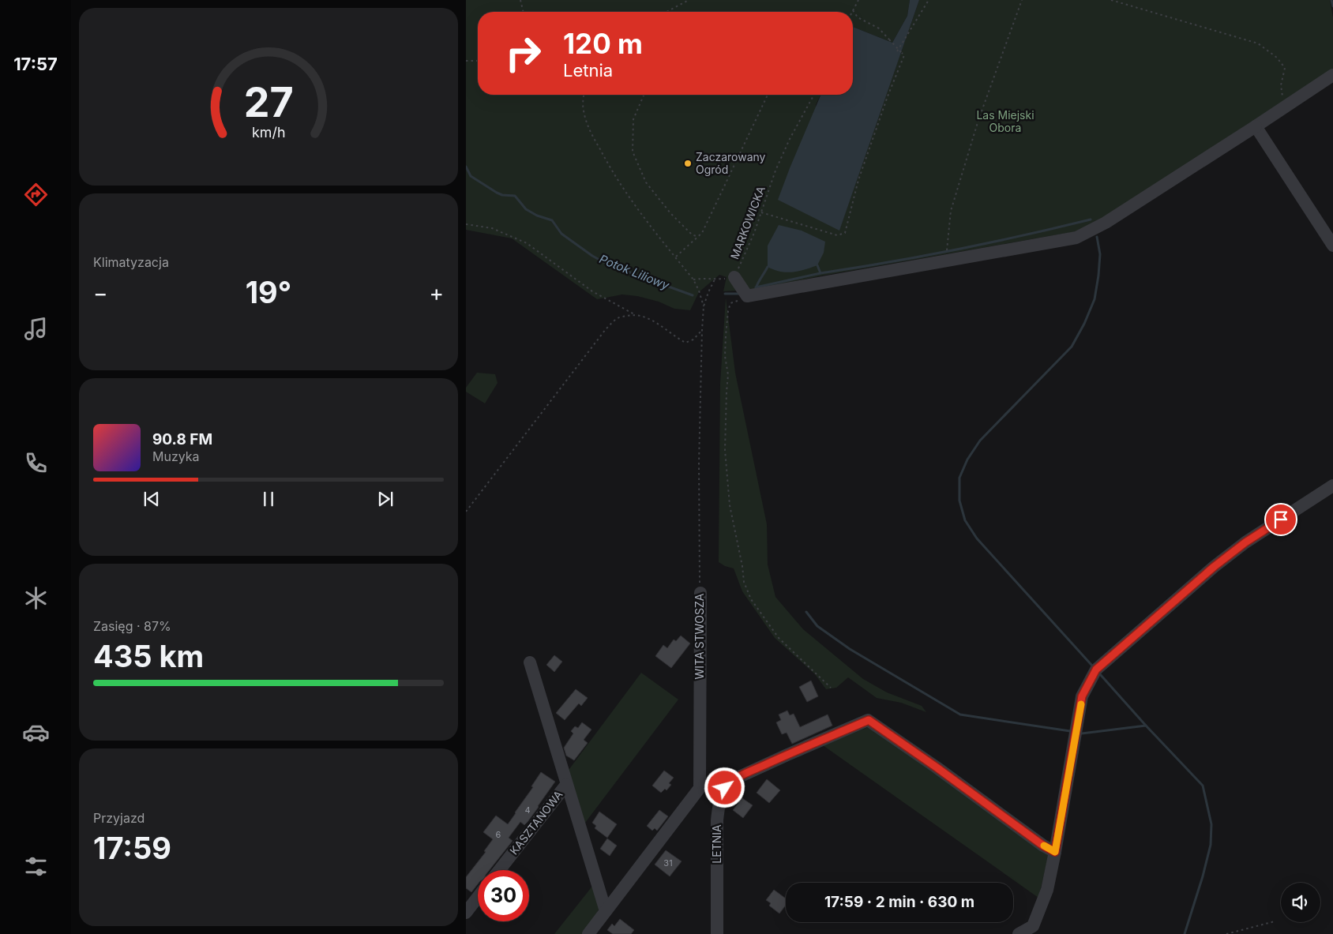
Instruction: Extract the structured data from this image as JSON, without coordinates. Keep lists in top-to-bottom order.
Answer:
{
  "streets": {
    "street": ["WITA STWOSZA", "KASZTANOWA", "LETNIA"],
    "path": ["MARKOWICKA"]
  },
  "water": ["Potok Liliowy"],
  "parks": ["Las Miejski Obora"],
  "places": ["Zaczarowany Ogród"],
  "house_numbers": ["4", "6", "31"],
  "page": {
    "tabs": "17:57",
    "turn": ["120 m", "Letnia"],
    "tile": [
      "Klimatyzacja",
      ["Zasięg · 87%", "435 km"],
      ["Przyjazd", "17:59"]
    ],
    "heat": ["−", "19°", "+"],
    "song": ["90.8 FM", "Muzyka"],
    "limit": "30",
    "trip": "17:59 · 2 min · 630 m",
    "gauge": ["27", "km/h"]
  }
}
